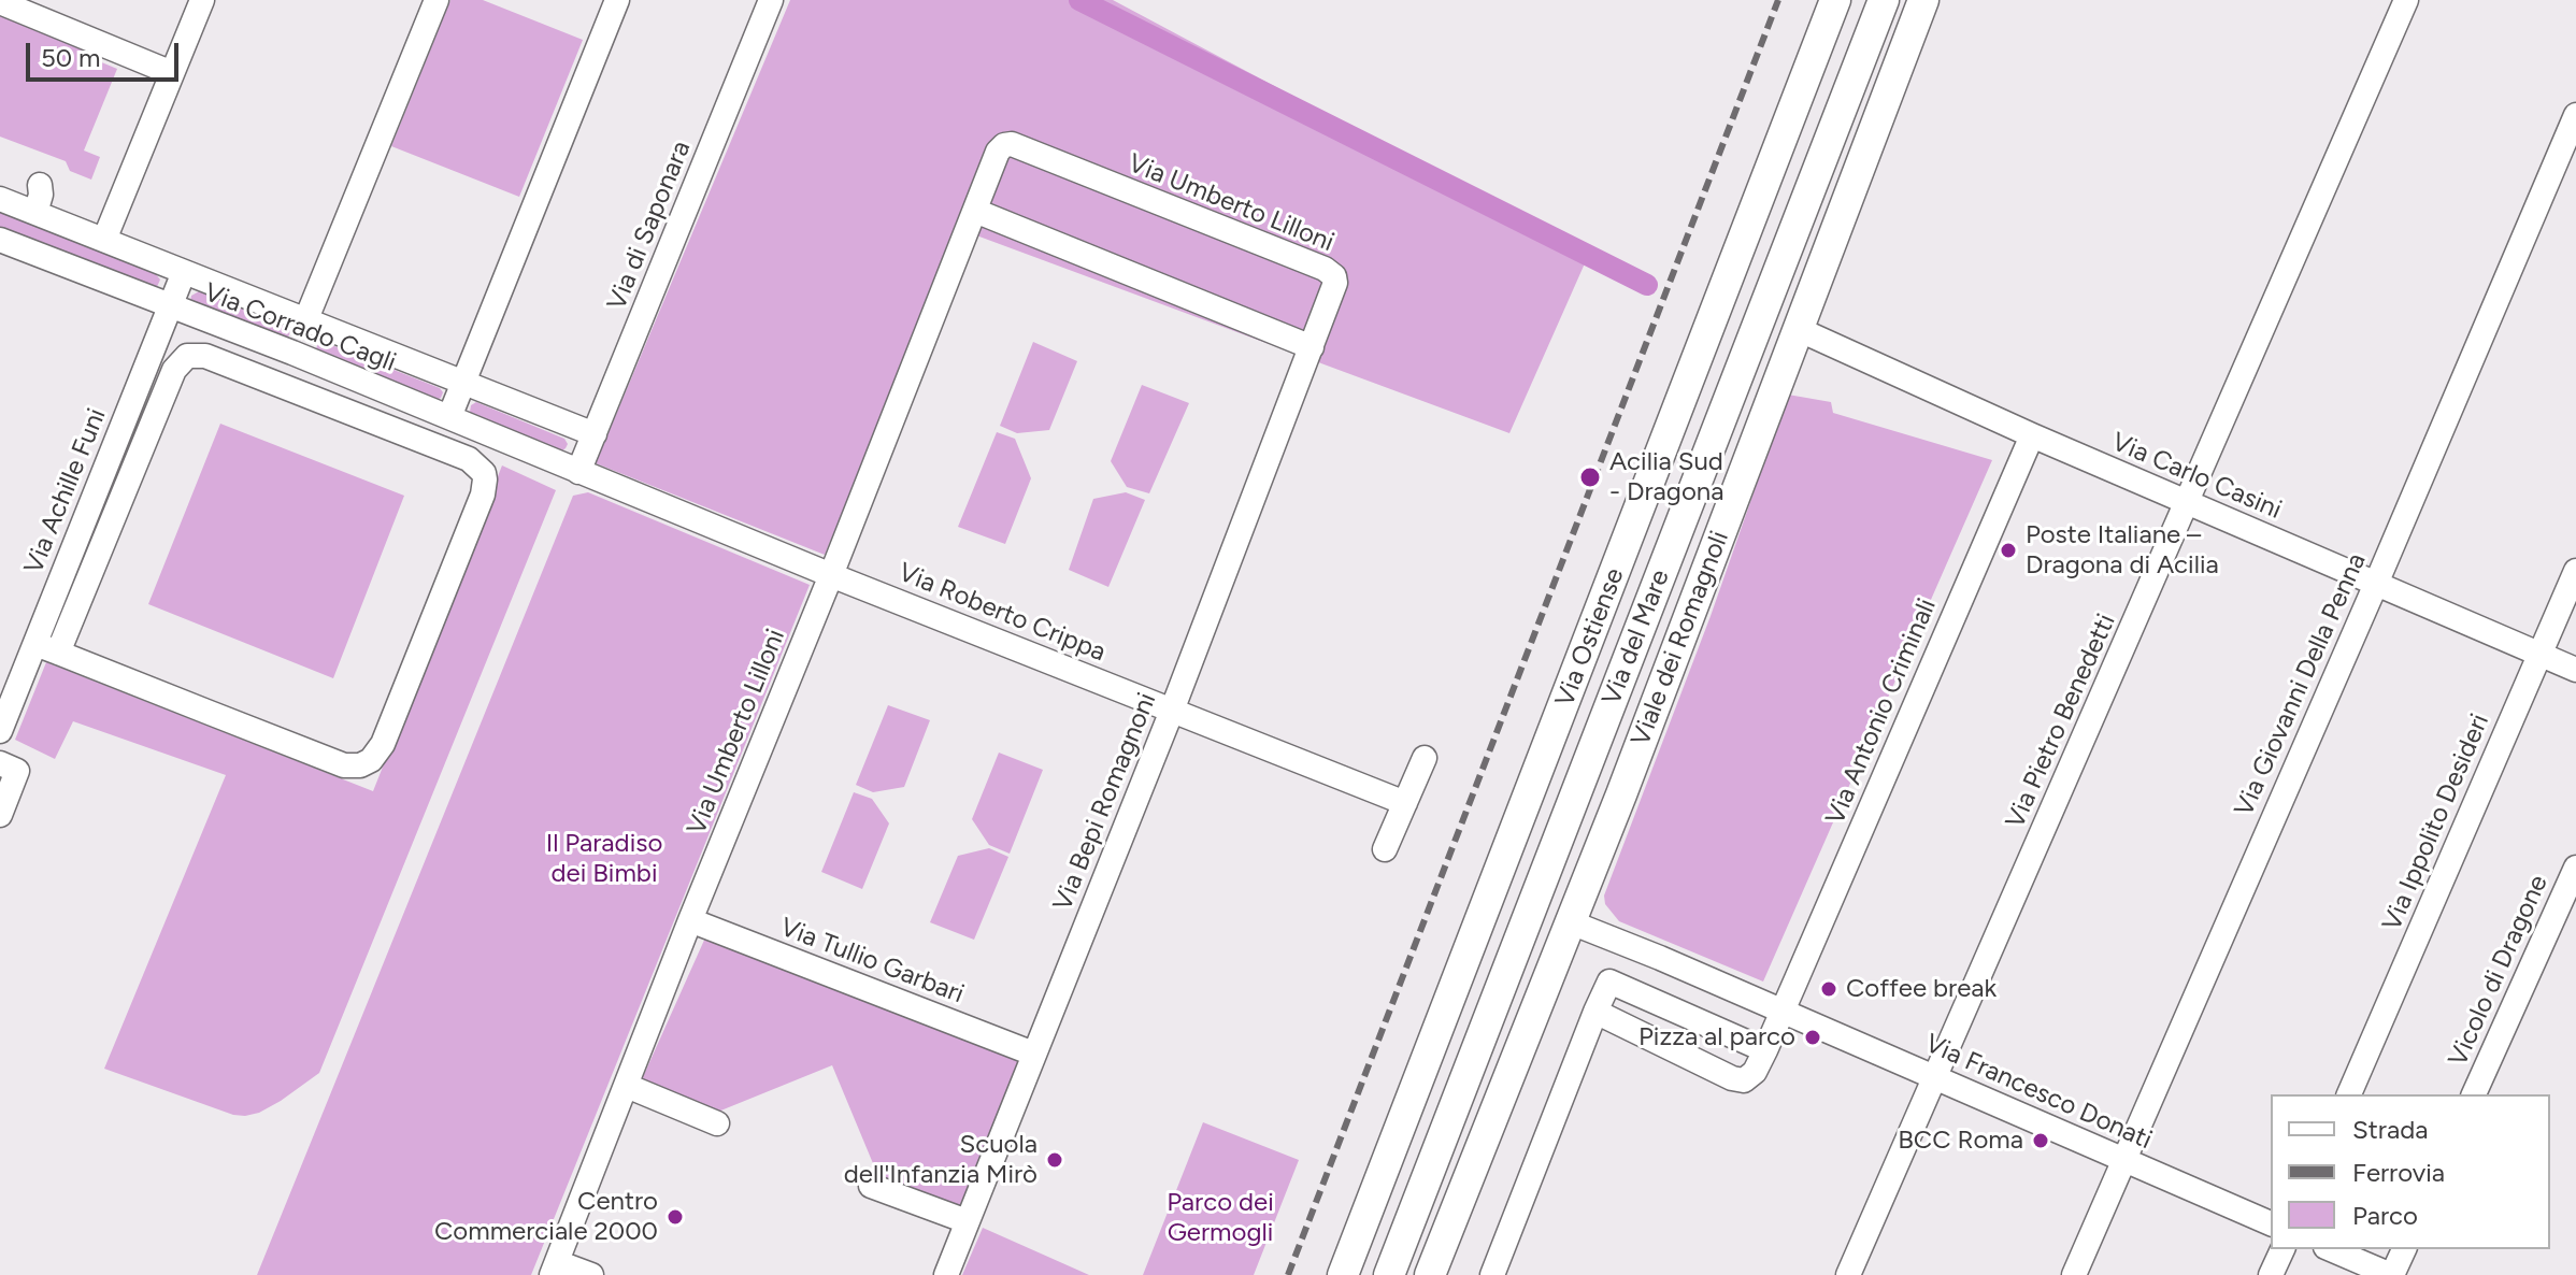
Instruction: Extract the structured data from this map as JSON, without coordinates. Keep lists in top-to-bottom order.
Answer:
{
  "streets": {
    "main road": ["Via Ostiense", "Via del Mare", "Viale dei Romagnoli"],
    "street": [
      "Via Umberto Lilloni",
      "Via di Saponara",
      "Via Corrado Cagli",
      "Via Carlo Casini",
      "Via Achille Funi",
      "Via Roberto Crippa",
      "Via Giovanni Della Penna",
      "Via Antonio Criminali",
      "Via Pietro Benedetti",
      "Via Bepi Romagnoni",
      "Via Ippolito Desideri",
      "Via Tullio Garbari",
      "Vicolo di Dragone",
      "Via Francesco Donati"
    ]
  },
  "crossings": [
    ["Via Umberto Lilloni", "Via Roberto Crippa"],
    ["Via Umberto Lilloni", "Via Bepi Romagnoni"],
    ["Via Umberto Lilloni", "Via Tullio Garbari"],
    ["Via di Saponara", "Via Corrado Cagli"],
    ["Via di Saponara", "Via Roberto Crippa"],
    ["Via Corrado Cagli", "Via Achille Funi"],
    ["Via Corrado Cagli", "Via Roberto Crippa"],
    ["Via Carlo Casini", "Viale dei Romagnoli"],
    ["Via Carlo Casini", "Via Giovanni Della Penna"],
    ["Via Carlo Casini", "Via Antonio Criminali"],
    ["Via Carlo Casini", "Via Pietro Benedetti"],
    ["Via Carlo Casini", "Via Ippolito Desideri"],
    ["Via Roberto Crippa", "Via Bepi Romagnoni"],
    ["Viale dei Romagnoli", "Via Francesco Donati"],
    ["Via Giovanni Della Penna", "Via Francesco Donati"],
    ["Via Antonio Criminali", "Via Francesco Donati"],
    ["Via Pietro Benedetti", "Via Francesco Donati"],
    ["Via Bepi Romagnoni", "Via Tullio Garbari"]
  ],
  "parks": ["Il Paradiso dei Bimbi", "Parco dei Germogli"],
  "places": [
    "Acilia Sud - Dragona",
    "Poste Italiane – Dragona di Acilia",
    "Coffee break",
    "Pizza al parco",
    "BCC Roma",
    "Scuola dell'Infanzia Mirò",
    "Centro Commerciale 2000"
  ],
  "legend": ["Strada", "Ferrovia", "Parco"],
  "scale_bar": "50 m"
}
